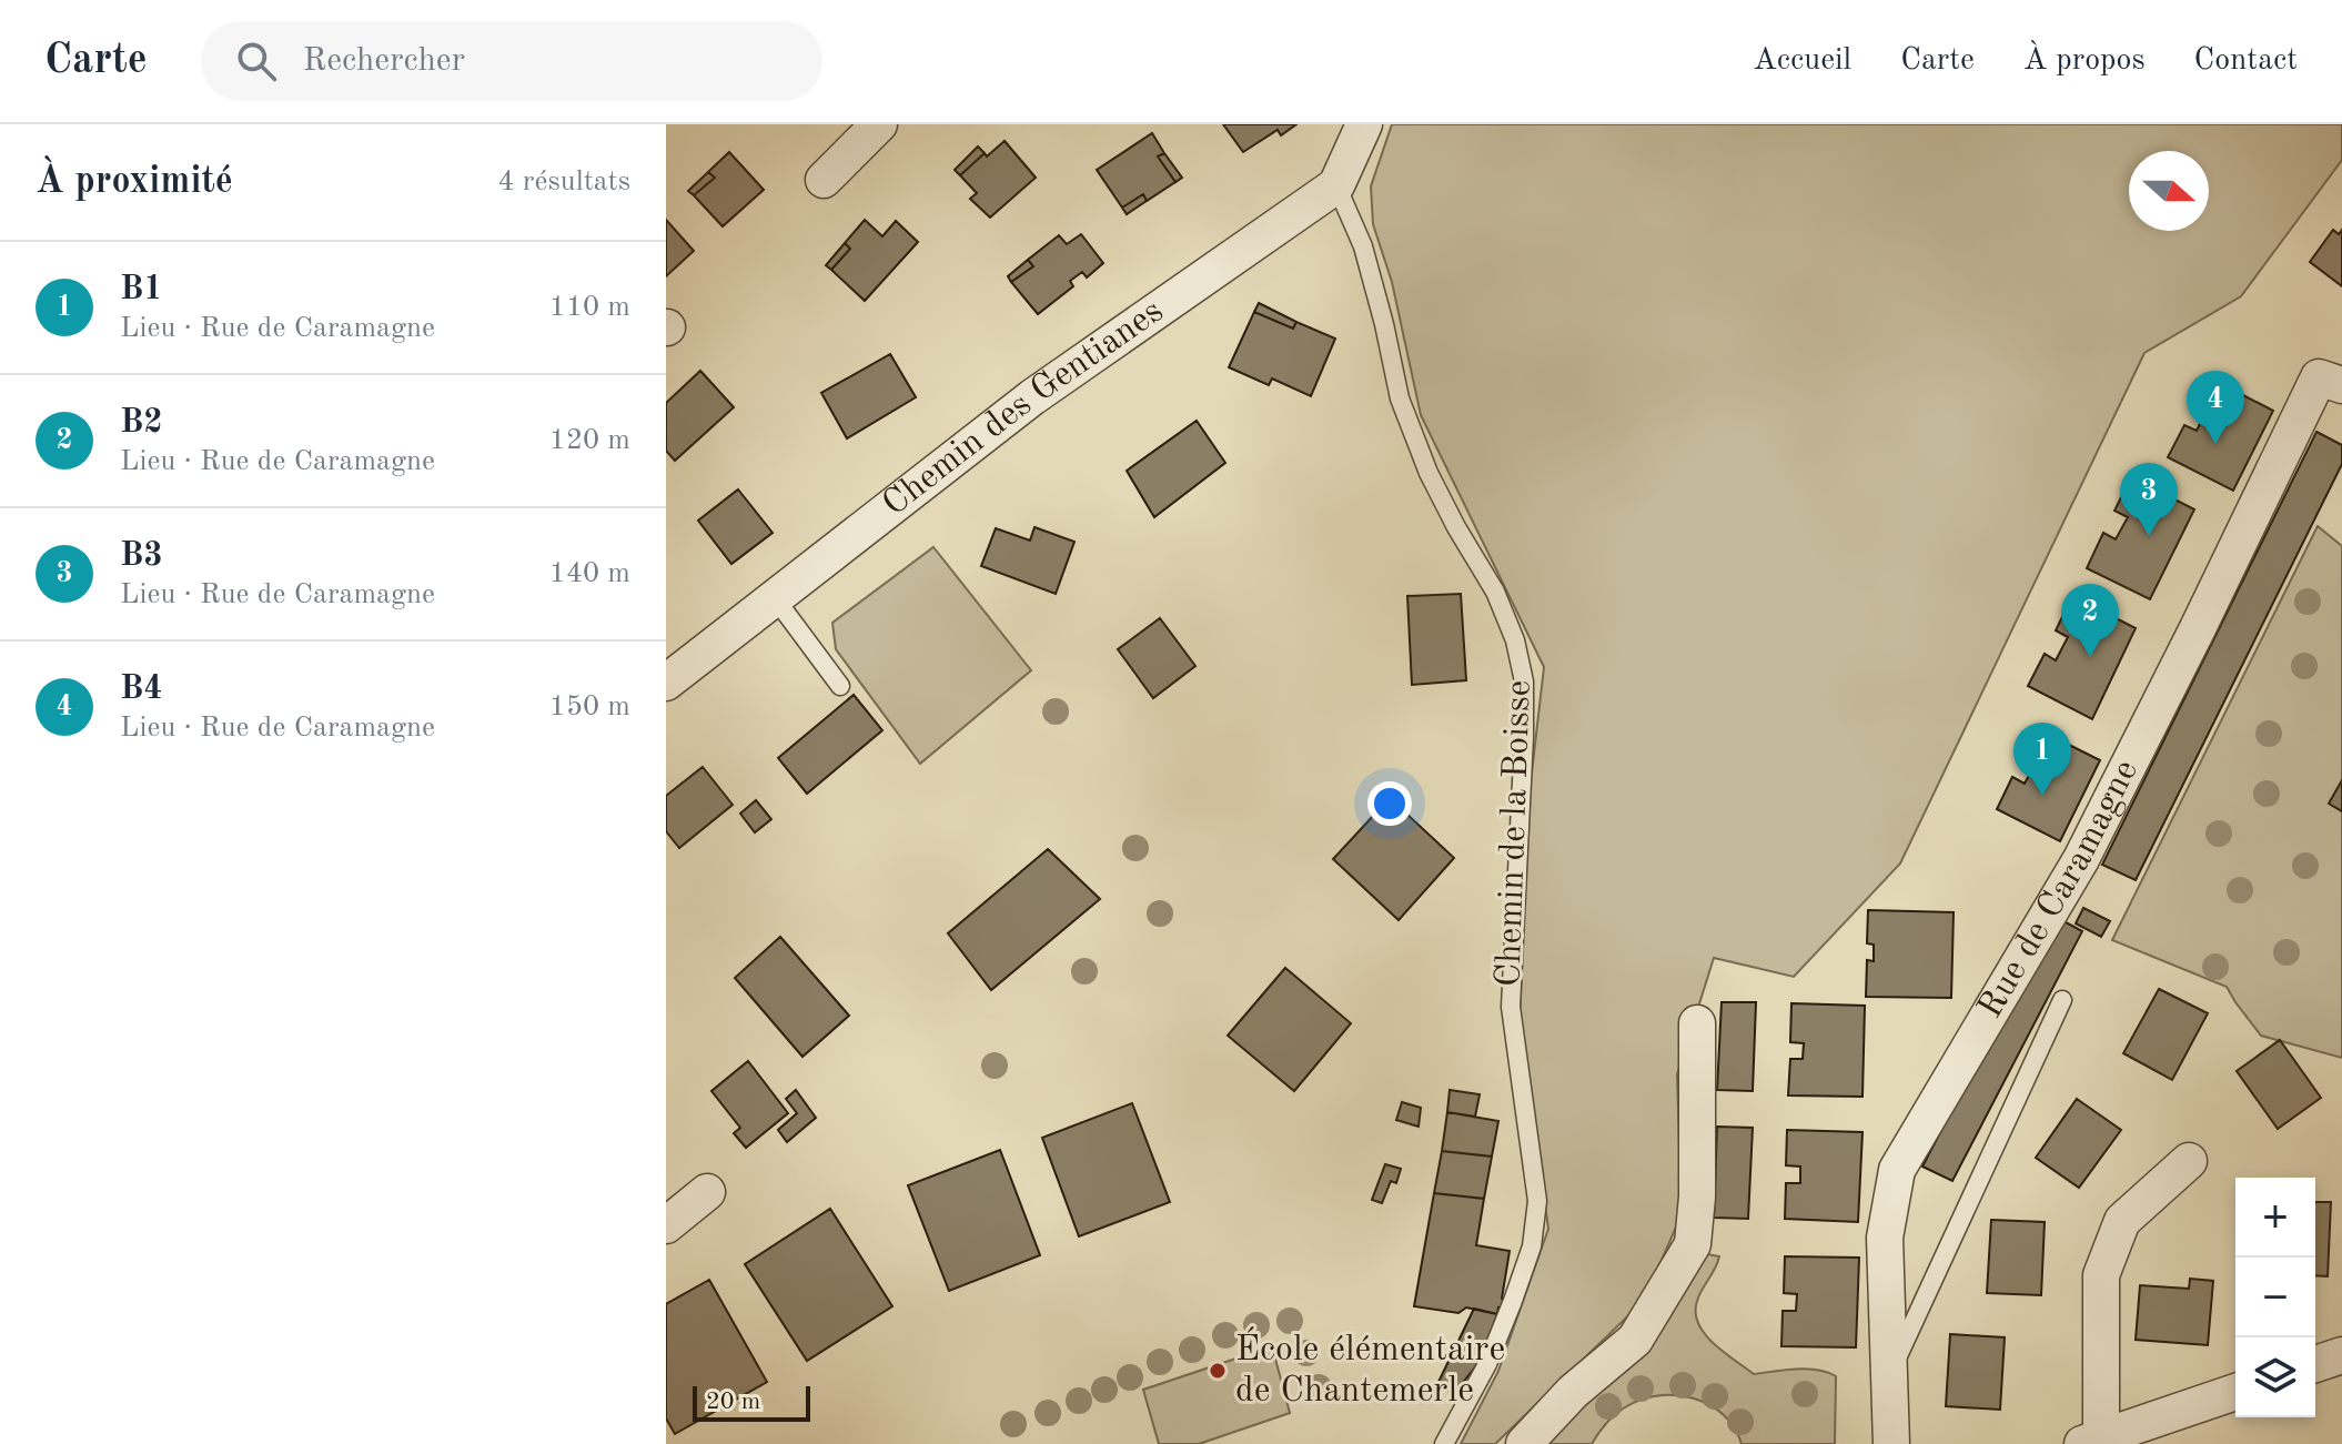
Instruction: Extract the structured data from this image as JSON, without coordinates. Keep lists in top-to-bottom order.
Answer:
{
  "streets": {
    "street": ["Chemin des Gentianes", "Rue de Caramagne"],
    "lane": ["Chemin de la Boisse"]
  },
  "crossings": [
    ["Chemin des Gentianes", "Chemin de la Boisse"]
  ],
  "places": ["École élémentaire de Chantemerle"],
  "scale_bar": "20 m",
  "north": "right",
  "page": {
    "header": "Carte",
    "search": "Rechercher",
    "nav": [
      "Accueil",
      "Carte",
      "À propos",
      "Contact"
    ],
    "heading": ["À proximité", "4 résultats"],
    "list": [
      {
        "mark": "1",
        "name": "B1",
        "note": "Lieu · Rue de Caramagne",
        "value": "110 m"
      },
      {
        "mark": "2",
        "name": "B2",
        "note": "Lieu · Rue de Caramagne",
        "value": "120 m"
      },
      {
        "mark": "3",
        "name": "B3",
        "note": "Lieu · Rue de Caramagne",
        "value": "140 m"
      },
      {
        "mark": "4",
        "name": "B4",
        "note": "Lieu · Rue de Caramagne",
        "value": "150 m"
      }
    ],
    "pins": [
      "4",
      "3",
      "2",
      "1"
    ],
    "map_buttons": ["+", "−"],
    "scale": "20 m"
  }
}
